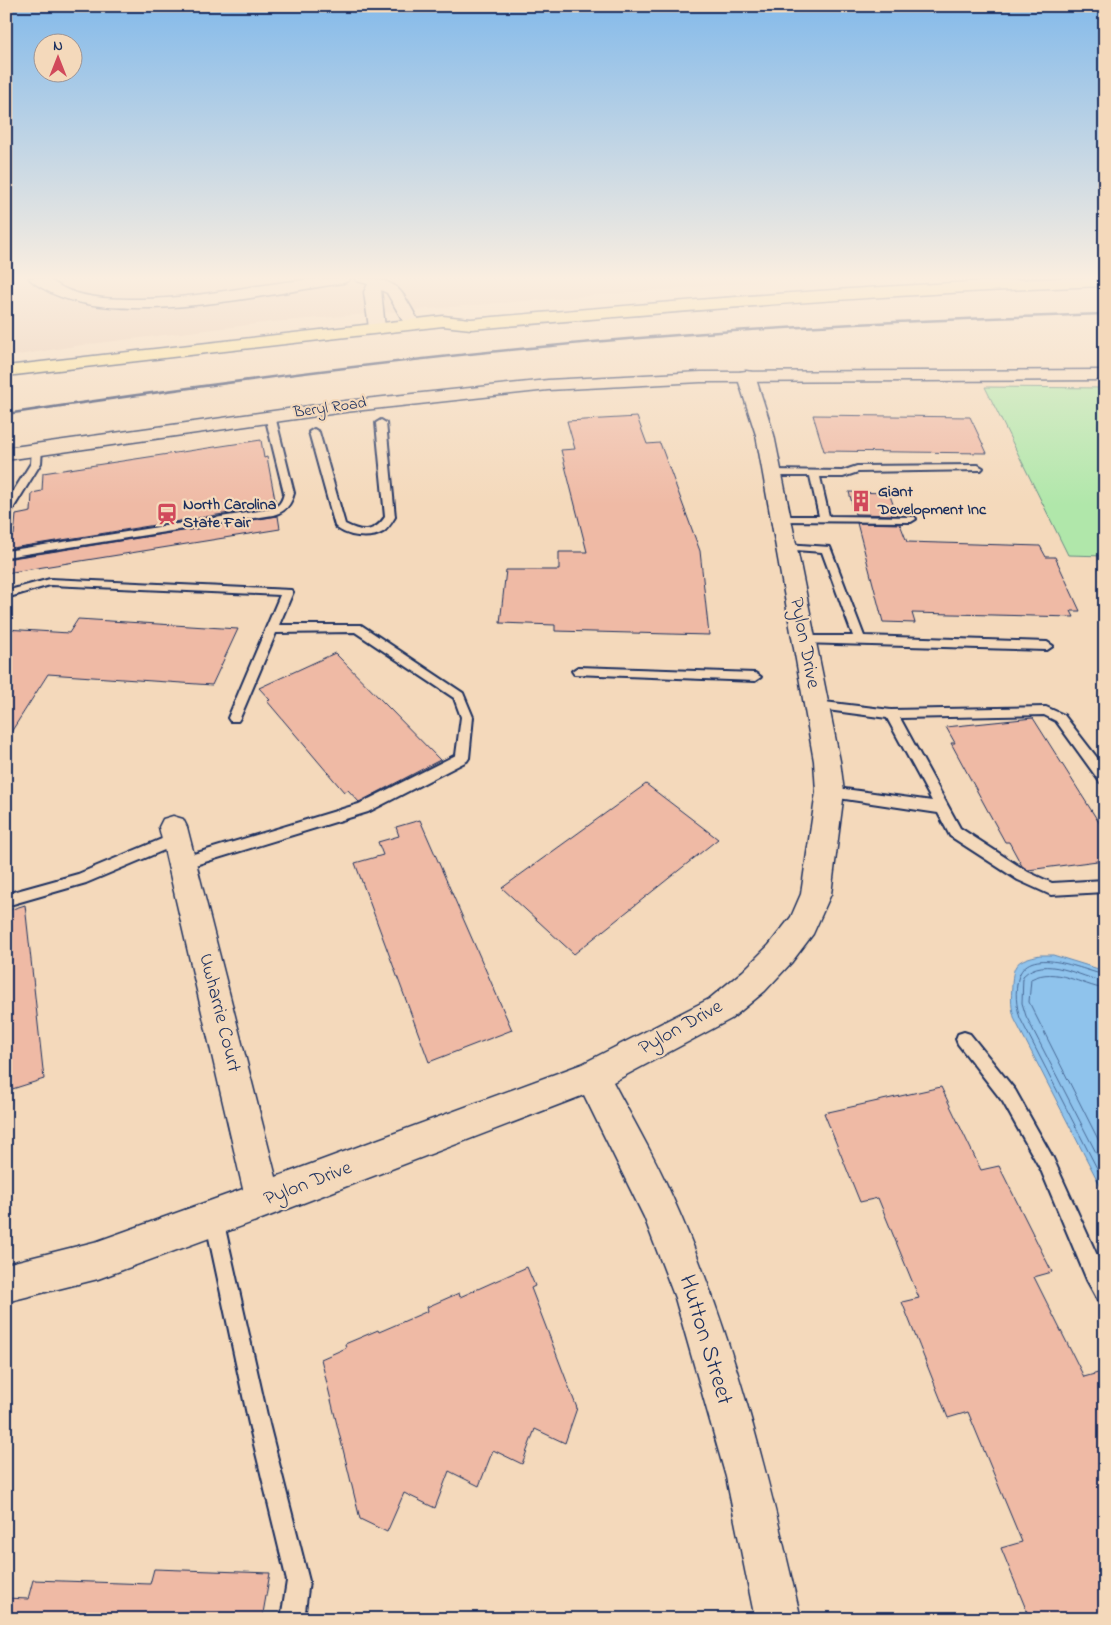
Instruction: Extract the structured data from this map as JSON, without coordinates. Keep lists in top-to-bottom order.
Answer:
{
  "streets": {
    "street": [
      "Beryl Road",
      "Pylon Drive",
      "Uwharrie Court",
      "Hutton Street"
    ]
  },
  "crossings": [
    ["Beryl Road", "Pylon Drive"],
    ["Pylon Drive", "Uwharrie Court"],
    ["Pylon Drive", "Hutton Street"]
  ],
  "places": {
    "building": ["Giant Development Inc"],
    "station": ["North Carolina State Fair"]
  },
  "north": "top"
}
